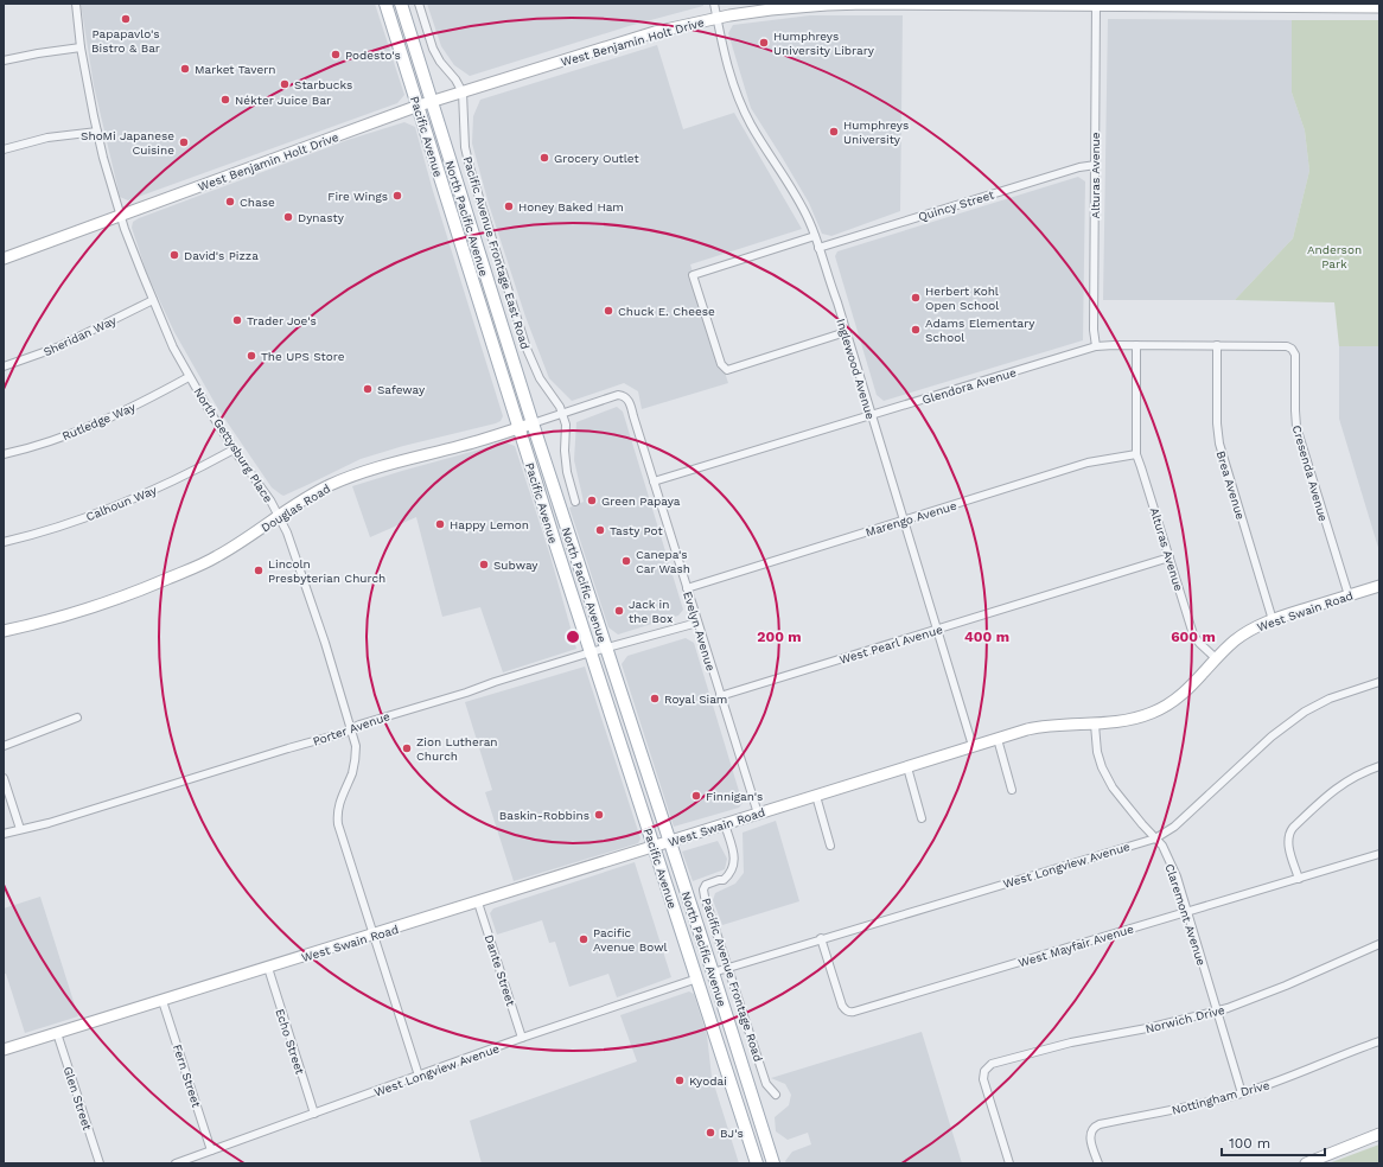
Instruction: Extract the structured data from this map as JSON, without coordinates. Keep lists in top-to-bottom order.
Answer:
{
  "streets": {
    "main road": [
      "West Benjamin Holt Drive",
      "Pacific Avenue",
      "North Pacific Avenue",
      "Douglas Road",
      "West Swain Road"
    ],
    "street": [
      "Alturas Avenue",
      "Quincy Street",
      "Pacific Avenue Frontage East Road",
      "Sheridan Way",
      "Inglewood Avenue",
      "Glendora Avenue",
      "Rutledge Way",
      "North Gettysburg Place",
      "Cresenda Avenue",
      "Brea Avenue",
      "Calhoun Way",
      "Marengo Avenue",
      "Evelyn Avenue",
      "West Pearl Avenue",
      "Porter Avenue",
      "West Longview Avenue",
      "Claremont Avenue",
      "West Mayfair Avenue",
      "Dante Street",
      "Pacific Avenue Frontage Road",
      "Norwich Drive",
      "Echo Street",
      "Fern Street",
      "Nottingham Drive",
      "Glen Street"
    ]
  },
  "crossings": [
    ["West Benjamin Holt Drive", "Pacific Avenue"],
    ["West Benjamin Holt Drive", "Alturas Avenue"],
    ["West Benjamin Holt Drive", "North Pacific Avenue"],
    ["West Benjamin Holt Drive", "Pacific Avenue Frontage East Road"],
    ["West Benjamin Holt Drive", "Inglewood Avenue"],
    ["West Benjamin Holt Drive", "North Gettysburg Place"],
    ["Pacific Avenue", "Douglas Road"],
    ["Pacific Avenue", "West Swain Road"],
    ["Pacific Avenue", "Porter Avenue"],
    ["Pacific Avenue", "West Longview Avenue"],
    ["Alturas Avenue", "Quincy Street"],
    ["Alturas Avenue", "Glendora Avenue"],
    ["Alturas Avenue", "Marengo Avenue"],
    ["Alturas Avenue", "West Swain Road"],
    ["Alturas Avenue", "West Pearl Avenue"],
    ["Quincy Street", "Inglewood Avenue"],
    ["North Pacific Avenue", "Douglas Road"],
    ["North Pacific Avenue", "West Swain Road"],
    ["North Pacific Avenue", "Porter Avenue"],
    ["North Pacific Avenue", "West Longview Avenue"],
    ["Pacific Avenue Frontage East Road", "Douglas Road"],
    ["Sheridan Way", "North Gettysburg Place"],
    ["Inglewood Avenue", "Glendora Avenue"],
    ["Inglewood Avenue", "Marengo Avenue"],
    ["Inglewood Avenue", "West Swain Road"],
    ["Inglewood Avenue", "West Pearl Avenue"],
    ["Glendora Avenue", "Cresenda Avenue"],
    ["Glendora Avenue", "Brea Avenue"],
    ["Glendora Avenue", "Evelyn Avenue"],
    ["Rutledge Way", "North Gettysburg Place"],
    ["North Gettysburg Place", "Calhoun Way"],
    ["North Gettysburg Place", "Douglas Road"],
    ["North Gettysburg Place", "West Swain Road"],
    ["North Gettysburg Place", "Porter Avenue"],
    ["North Gettysburg Place", "West Longview Avenue"],
    ["Cresenda Avenue", "West Swain Road"],
    ["Brea Avenue", "West Swain Road"],
    ["Douglas Road", "Evelyn Avenue"],
    ["Marengo Avenue", "Evelyn Avenue"],
    ["West Swain Road", "Evelyn Avenue"],
    ["West Swain Road", "Claremont Avenue"],
    ["West Swain Road", "Dante Street"],
    ["West Swain Road", "Pacific Avenue Frontage Road"],
    ["West Swain Road", "Echo Street"],
    ["West Swain Road", "Fern Street"],
    ["West Swain Road", "Glen Street"],
    ["Evelyn Avenue", "West Pearl Avenue"],
    ["Evelyn Avenue", "Porter Avenue"],
    ["West Longview Avenue", "Claremont Avenue"],
    ["West Longview Avenue", "West Mayfair Avenue"],
    ["West Longview Avenue", "Dante Street"],
    ["West Longview Avenue", "Pacific Avenue Frontage Road"],
    ["West Longview Avenue", "Echo Street"],
    ["West Longview Avenue", "Fern Street"],
    ["Claremont Avenue", "West Mayfair Avenue"],
    ["Claremont Avenue", "Norwich Drive"],
    ["Claremont Avenue", "Nottingham Drive"]
  ],
  "parks": ["Anderson Park"],
  "places": [
    "Papapavlo's Bistro & Bar",
    "Humphreys University Library",
    "Podesto's",
    "Market Tavern",
    "Starbucks",
    "Nékter Juice Bar",
    "Humphreys University",
    "ShoMi Japanese Cuisine",
    "Grocery Outlet",
    "Fire Wings",
    "Chase",
    "Honey Baked Ham",
    "Dynasty",
    "David's Pizza",
    "Herbert Kohl Open School",
    "Chuck E. Cheese",
    "Trader Joe's",
    "Adams Elementary School",
    "The UPS Store",
    "Safeway",
    "Green Papaya",
    "Happy Lemon",
    "Tasty Pot",
    "Canepa's Car Wash",
    "Subway",
    "Lincoln Presbyterian Church",
    "Jack in the Box",
    "Royal Siam",
    "Zion Lutheran Church",
    "Finnigan's",
    "Baskin-Robbins",
    "Pacific Avenue Bowl",
    "Kyodai",
    "BJ's"
  ],
  "scale_bar": "100 m",
  "rings": ["200 m", "400 m", "600 m"]
}
